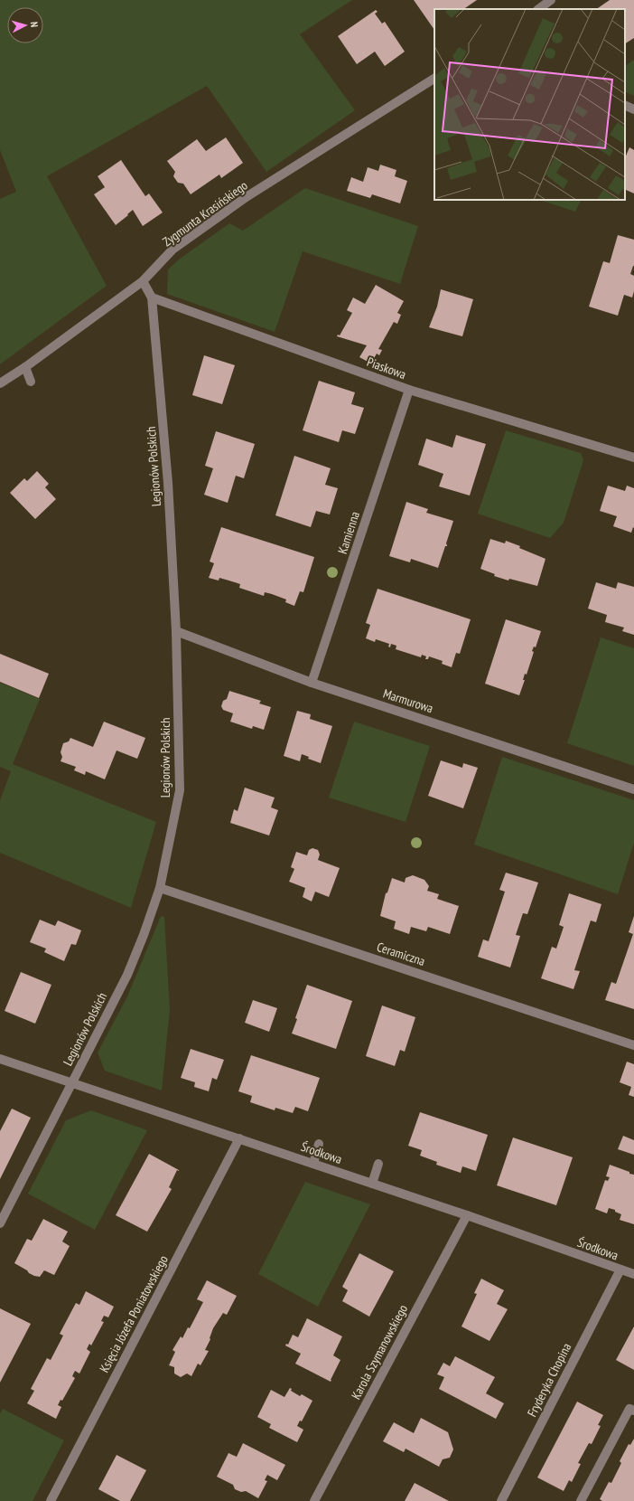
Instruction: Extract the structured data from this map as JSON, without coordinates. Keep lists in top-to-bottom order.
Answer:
{
  "streets": {
    "street": [
      "Zygmunta Krasińskiego",
      "Piaskowa",
      "Legionów Polskich",
      "Kamienna",
      "Marmurowa",
      "Ceramiczna",
      "Środkowa",
      "Księcia Józefa Poniatowskiego",
      "Karola Szymanowskiego",
      "Fryderyka Chopina"
    ]
  },
  "crossings": [
    ["Piaskowa", "Legionów Polskich"],
    ["Piaskowa", "Kamienna"],
    ["Legionów Polskich", "Marmurowa"],
    ["Legionów Polskich", "Ceramiczna"],
    ["Legionów Polskich", "Środkowa"],
    ["Kamienna", "Marmurowa"],
    ["Środkowa", "Księcia Józefa Poniatowskiego"],
    ["Środkowa", "Karola Szymanowskiego"],
    ["Środkowa", "Fryderyka Chopina"]
  ],
  "north": "right"
}
